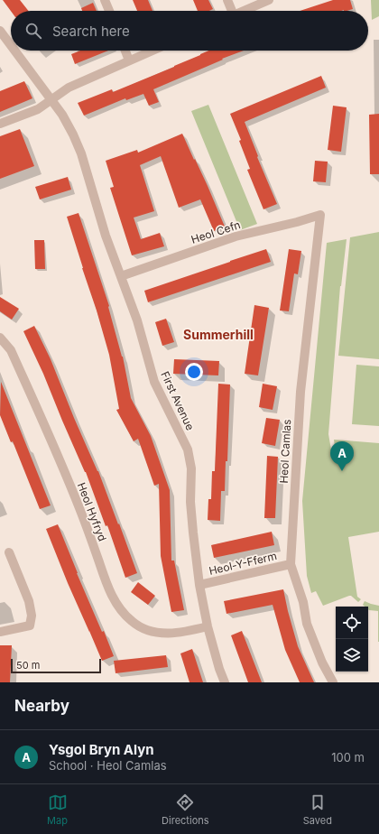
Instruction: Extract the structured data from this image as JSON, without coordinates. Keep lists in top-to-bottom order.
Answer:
{
  "streets": {
    "street": [
      "Heol Cefn",
      "First Avenue",
      "Heol Camlas",
      "Heol Hyfryd",
      "Heol-Y-Fferm"
    ]
  },
  "crossings": [
    ["Heol Cefn", "First Avenue"],
    ["Heol Cefn", "Heol Camlas"],
    ["First Avenue", "Heol Hyfryd"],
    ["First Avenue", "Heol-Y-Fferm"],
    ["Heol Camlas", "Heol-Y-Fferm"]
  ],
  "districts": ["Summerhill"],
  "scale_bar": "50 m",
  "page": {
    "search": "Search here",
    "pins": "A",
    "scale": "50 m",
    "heading": "Nearby",
    "list": [
      {
        "mark": "A",
        "name": "Ysgol Bryn Alyn",
        "note": "School · Heol Camlas",
        "value": "100 m"
      }
    ],
    "nav": ["Map", "Directions", "Saved"]
  }
}
